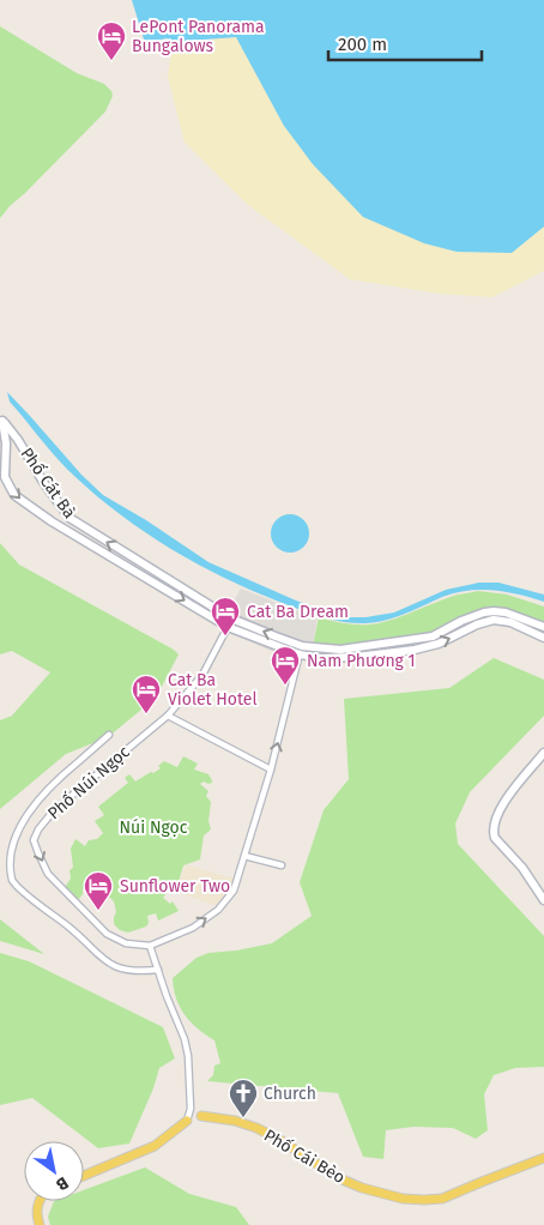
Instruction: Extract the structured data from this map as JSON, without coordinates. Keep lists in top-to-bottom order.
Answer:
{
  "streets": {
    "main road": ["Phố Cát Bà", "Phố Cái Bèo"],
    "street": ["Phố Núi Ngọc"]
  },
  "crossings": [
    ["Phố Cát Bà", "Phố Núi Ngọc"]
  ],
  "parks": ["Núi Ngọc"],
  "places": {
    "hotel": [
      "LePont Panorama Bungalows",
      "Cat Ba Dream",
      "Nam Phương 1",
      "Cat Ba Violet Hotel",
      "Sunflower Two"
    ],
    "church": ["Church"]
  },
  "scale_bar": "200 m",
  "north": "bottom right"
}
